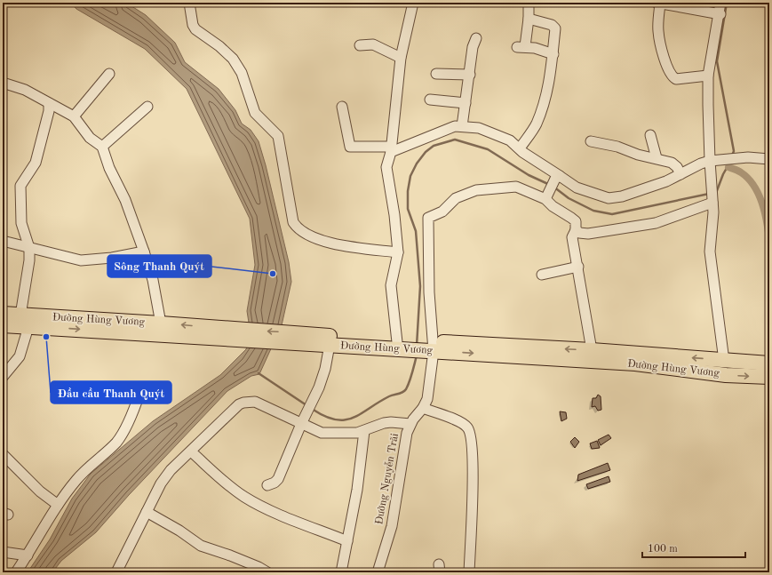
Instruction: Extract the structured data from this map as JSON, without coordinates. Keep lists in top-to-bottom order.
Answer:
{
  "streets": {
    "highway": ["Đường Hùng Vương"],
    "street": ["Đường Nguyễn Trãi"]
  },
  "crossings": [
    ["Đường Hùng Vương", "Đường Nguyễn Trãi"]
  ],
  "places": ["Sông Thanh Quýt", "Đầu cầu Thanh Quýt"],
  "scale_bar": "100 m"
}
